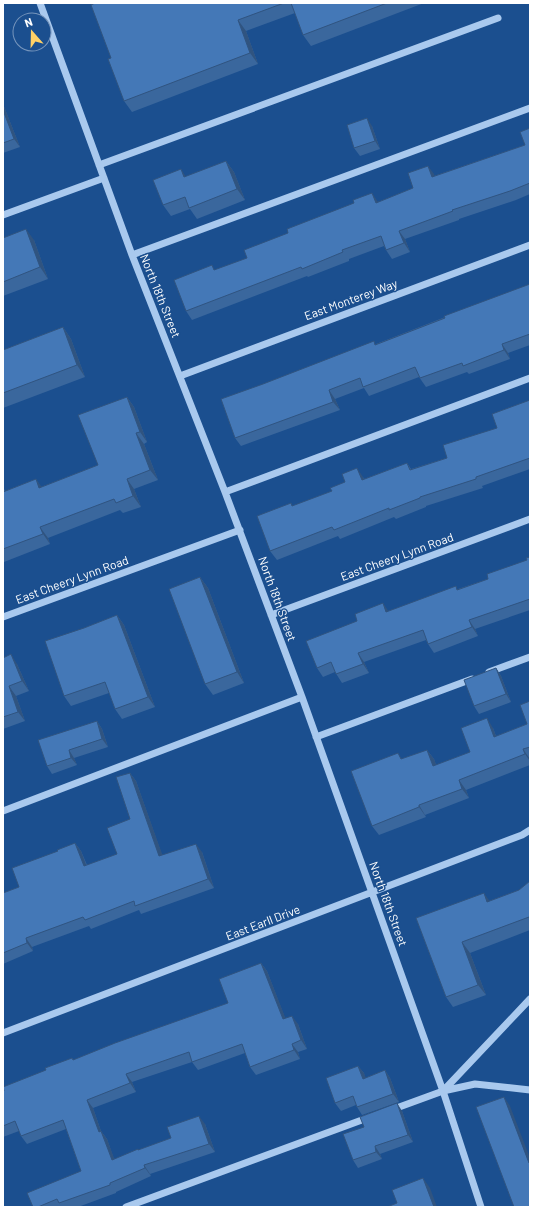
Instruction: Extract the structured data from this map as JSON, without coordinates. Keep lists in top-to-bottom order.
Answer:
{
  "streets": {
    "street": [
      "North 18th Street",
      "East Monterey Way",
      "East Cheery Lynn Road",
      "East Earll Drive"
    ]
  },
  "crossings": [
    ["North 18th Street", "East Monterey Way"],
    ["North 18th Street", "East Cheery Lynn Road"],
    ["North 18th Street", "East Earll Drive"]
  ],
  "north": "top"
}
